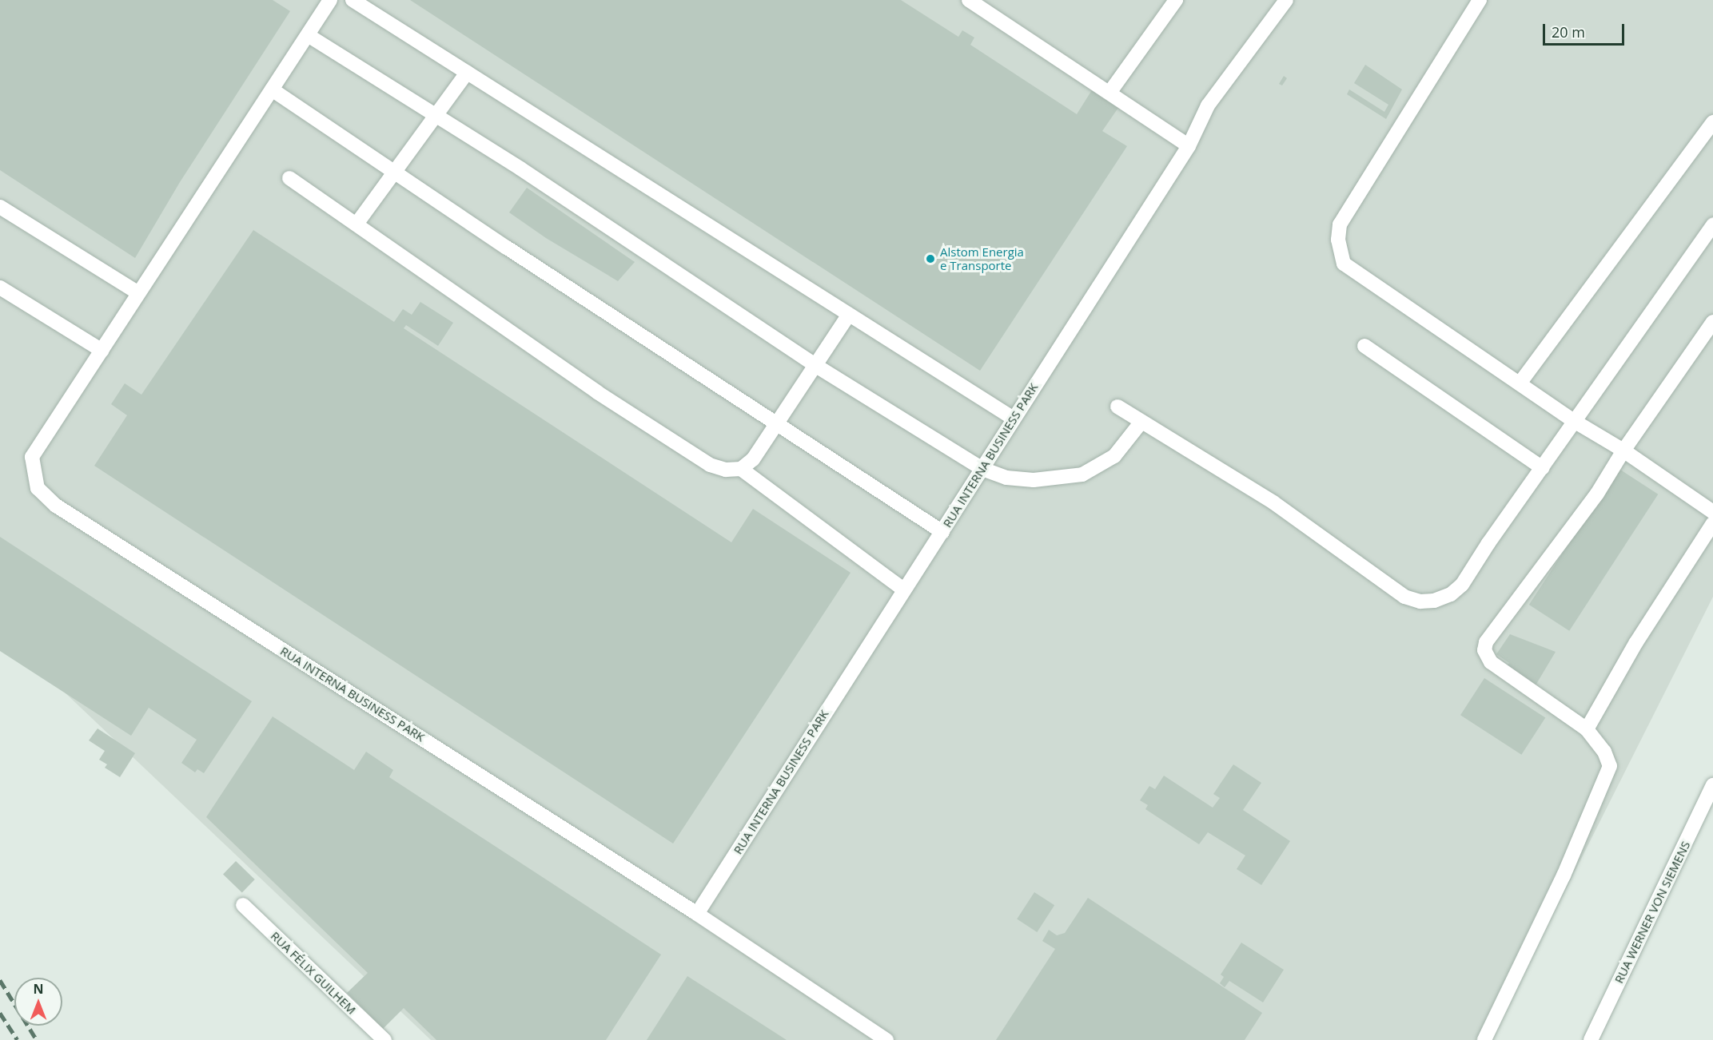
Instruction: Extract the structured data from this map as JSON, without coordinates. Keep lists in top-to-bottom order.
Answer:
{
  "streets": {
    "street": ["RUA INTERNA BUSINESS PARK", "RUA WERNER VON SIEMENS", "RUA FÉLIX GUILHEM"]
  },
  "places": ["Alstom Energia e Transporte"],
  "scale_bar": "20 m",
  "north": "top"
}
